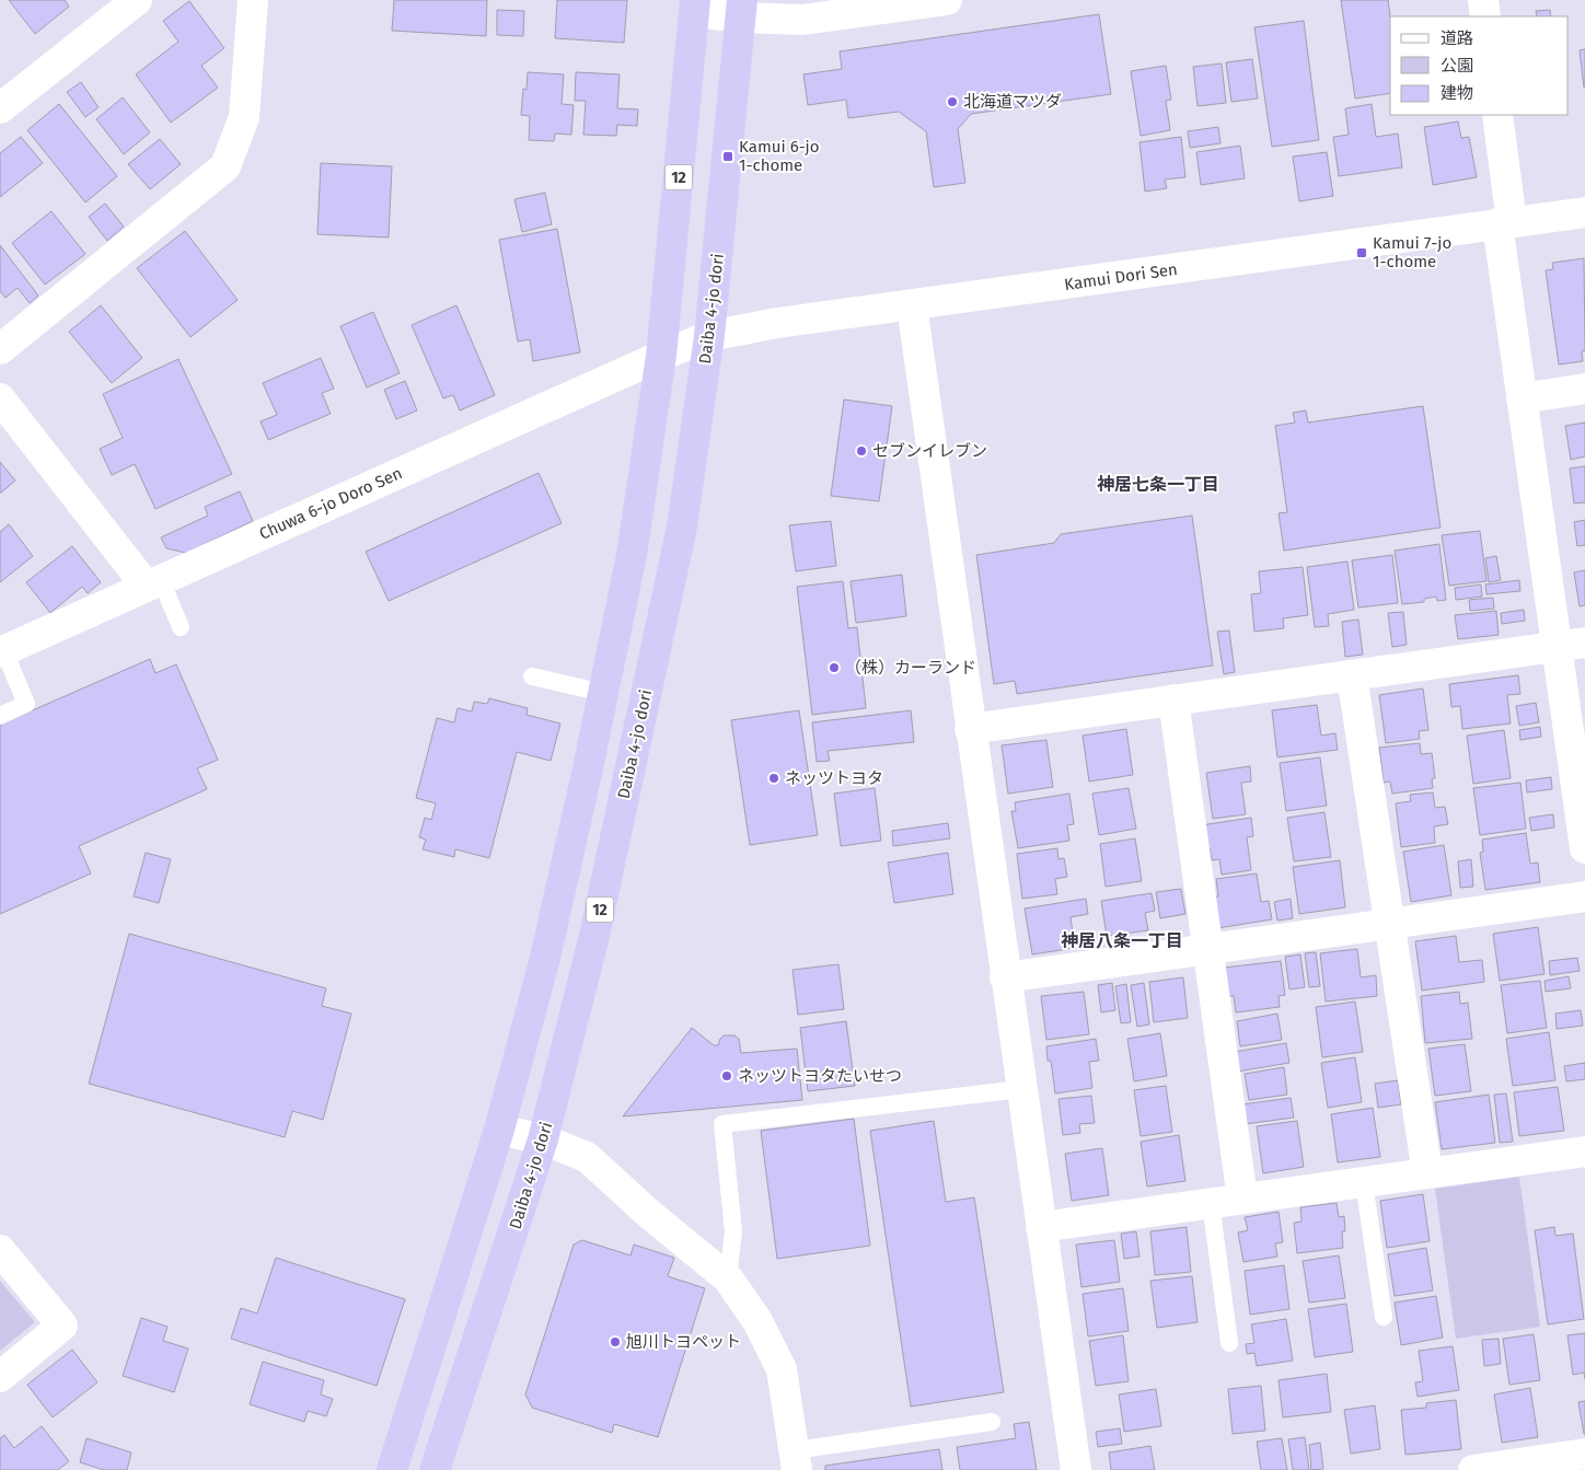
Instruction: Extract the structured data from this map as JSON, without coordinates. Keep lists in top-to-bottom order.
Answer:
{
  "streets": {
    "highway": ["12", "Daiba 4-jo dori"],
    "street": ["Kamui Dori Sen", "Chuwa 6-jo Doro Sen"]
  },
  "crossings": [
    ["12", "Kamui Dori Sen"],
    ["12", "Chuwa 6-jo Doro Sen"],
    ["Kamui Dori Sen", "Daiba 4-jo dori"],
    ["Kamui Dori Sen", "Chuwa 6-jo Doro Sen"]
  ],
  "districts": ["神居七条一丁目", "神居八条一丁目"],
  "places": {
    "other": [
      "北海道マツダ",
      "セブンイレブン",
      "（株）カーランド",
      "ネッツトヨタ",
      "ネッツトヨタたいせつ",
      "旭川トヨペット"
    ],
    "transit": ["Kamui 6-jo 1-chome", "Kamui 7-jo 1-chome"]
  },
  "legend": ["道路", "公園", "建物"]
}
